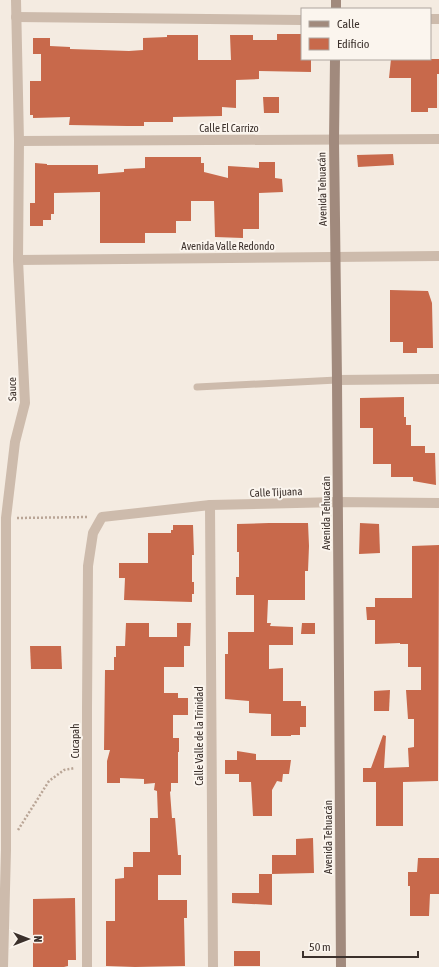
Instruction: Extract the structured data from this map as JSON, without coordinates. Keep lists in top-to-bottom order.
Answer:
{
  "streets": {
    "street": [
      "Calle El Carrizo",
      "Avenida Tehuacán",
      "Avenida Valle Redondo",
      "Sauce",
      "Calle Tijuana",
      "Calle Valle de la Trinidad",
      "Cucapah"
    ]
  },
  "crossings": [
    ["Calle El Carrizo", "Avenida Tehuacán"],
    ["Calle El Carrizo", "Sauce"],
    ["Avenida Tehuacán", "Avenida Valle Redondo"],
    ["Avenida Tehuacán", "Calle Tijuana"],
    ["Avenida Valle Redondo", "Sauce"],
    ["Calle Tijuana", "Calle Valle de la Trinidad"],
    ["Calle Tijuana", "Cucapah"]
  ],
  "legend": ["Calle", "Edificio"],
  "scale_bar": "50 m",
  "north": "right"
}
